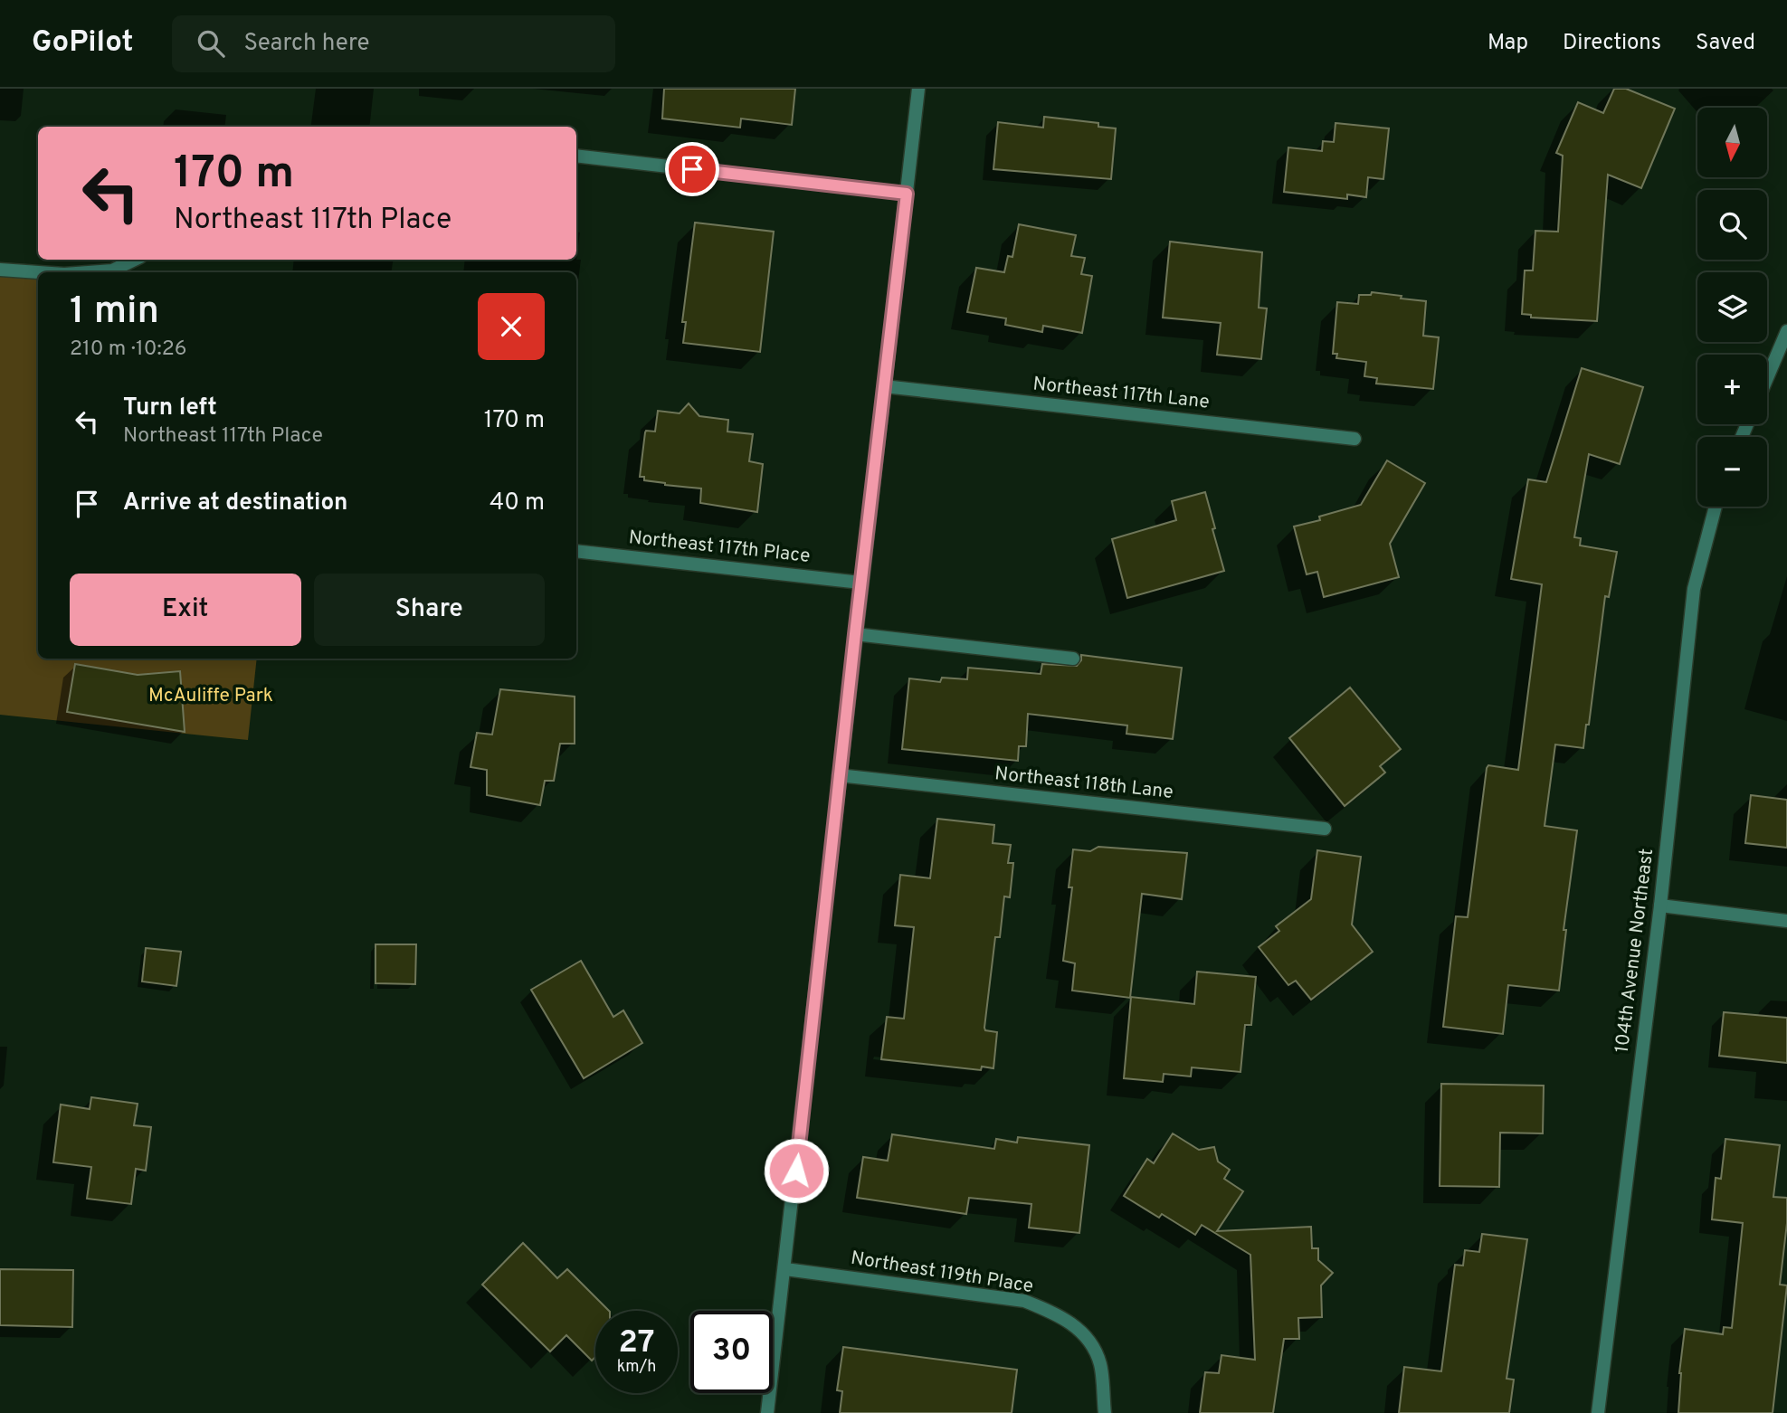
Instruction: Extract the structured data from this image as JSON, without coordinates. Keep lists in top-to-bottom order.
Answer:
{
  "streets": {
    "street": [
      "Northeast 117th Lane",
      "Northeast 117th Place",
      "Northeast 118th Lane",
      "104th Avenue Northeast",
      "Northeast 119th Place"
    ]
  },
  "parks": ["McAuliffe Park"],
  "north": "bottom",
  "page": {
    "header": "GoPilot",
    "search": "Search here",
    "nav": ["Map", "Directions", "Saved"],
    "map_buttons": ["+", "−"],
    "turn": ["170 m", "Northeast 117th Place"],
    "heading": ["1 min", "210 m · 10:26"],
    "list": [
      {
        "name": "Turn left",
        "note": "Northeast 117th Place",
        "value": "170 m"
      },
      {
        "name": "Arrive at destination",
        "value": "40 m"
      }
    ],
    "buttons": ["Exit", "Share"],
    "speed": "27 km/h",
    "limit": "30"
  }
}
